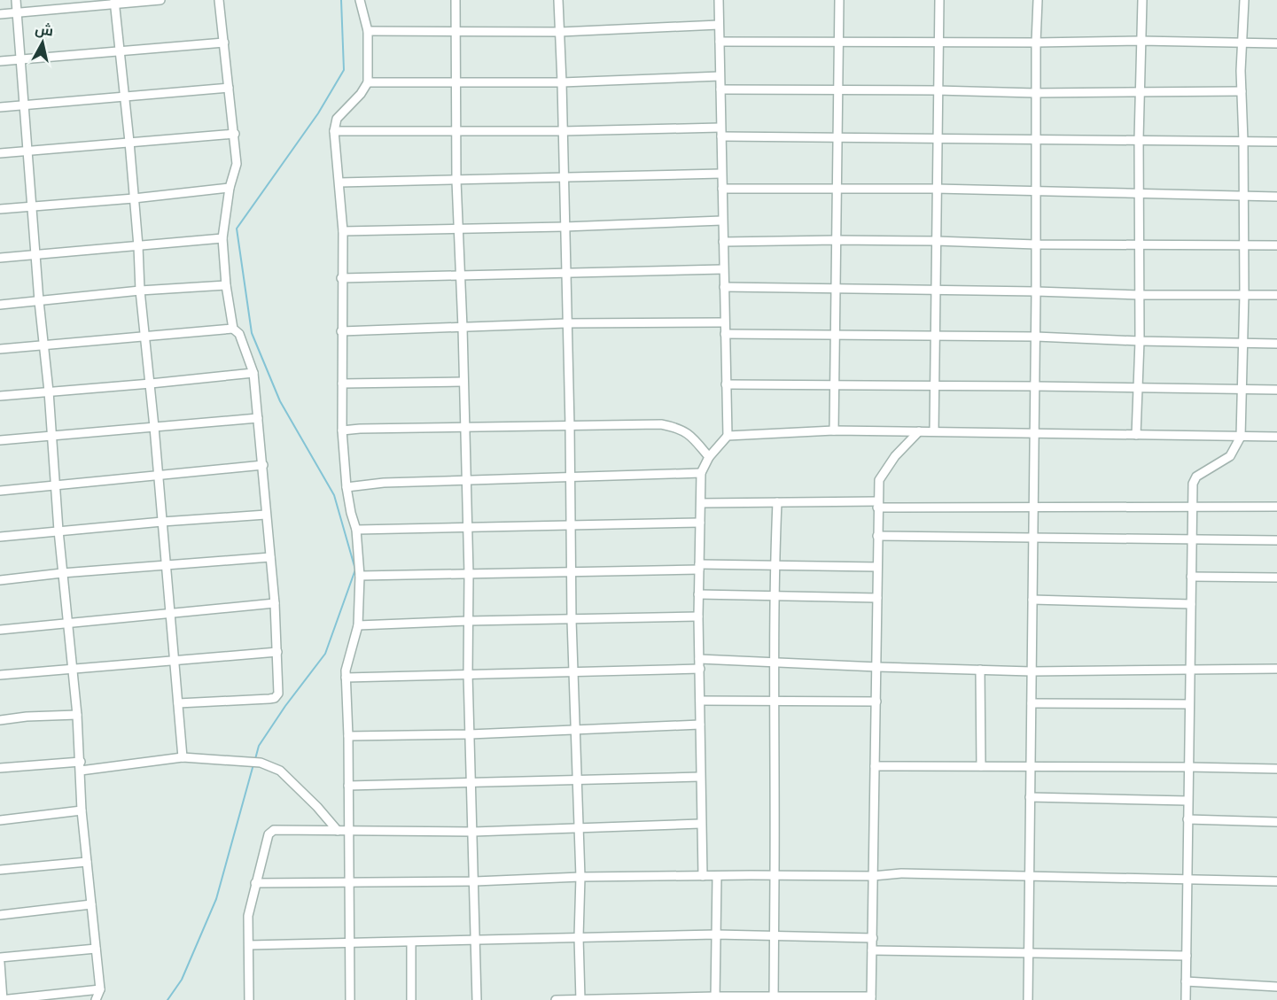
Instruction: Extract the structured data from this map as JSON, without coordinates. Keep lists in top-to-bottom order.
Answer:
{
  "north": "top"
}
